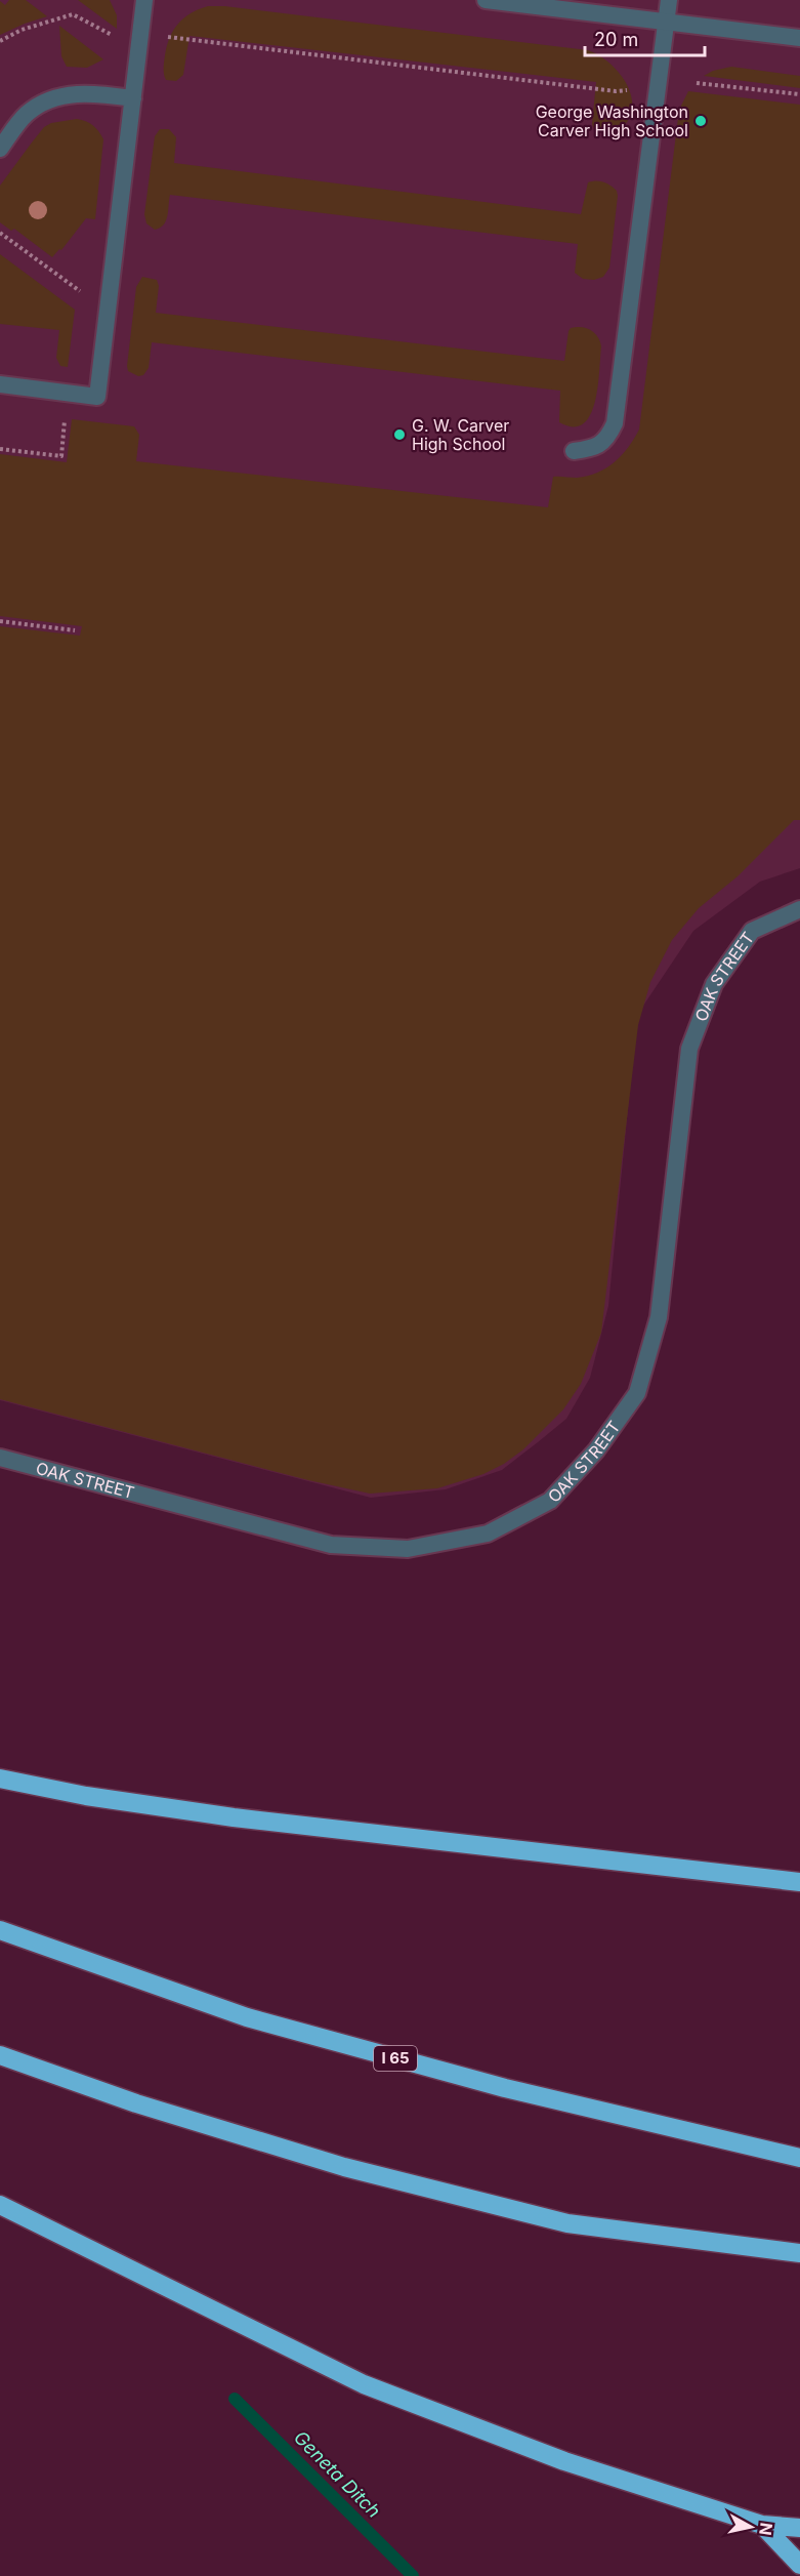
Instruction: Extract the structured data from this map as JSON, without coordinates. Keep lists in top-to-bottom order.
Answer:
{
  "streets": {
    "highway": ["I 65"],
    "street": ["OAK STREET"]
  },
  "water": ["Geneta Ditch"],
  "places": ["George Washington Carver High School", "G. W. Carver High School"],
  "scale_bar": "20 m",
  "north": "right"
}
